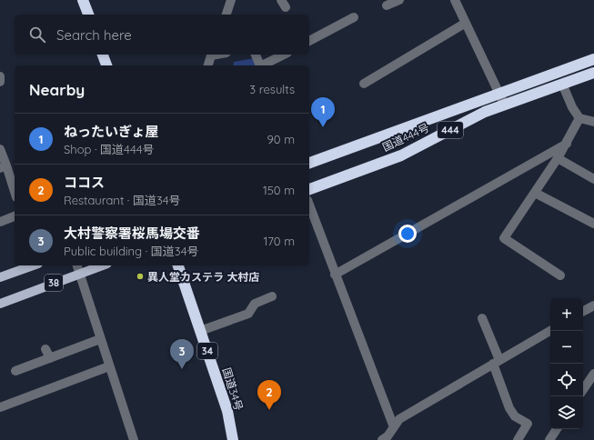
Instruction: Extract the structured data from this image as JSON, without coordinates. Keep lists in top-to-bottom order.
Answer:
{
  "streets": {
    "highway": [
      "444",
      "国道444号",
      "34",
      "国道34号"
    ],
    "main road": ["38"]
  },
  "places": ["異人堂カステラ 大村店"],
  "page": {
    "search": "Search here",
    "heading": ["Nearby", "3 results"],
    "pins": ["1", "3", "2"],
    "list": [
      {
        "mark": "1",
        "name": "ねったいぎょ屋",
        "note": "Shop · 国道444号",
        "value": "90 m"
      },
      {
        "mark": "2",
        "name": "ココス",
        "note": "Restaurant · 国道34号",
        "value": "150 m"
      },
      {
        "mark": "3",
        "name": "大村警察署桜馬場交番",
        "note": "Public building · 国道34号",
        "value": "170 m"
      }
    ],
    "map_buttons": ["+", "−"]
  }
}
